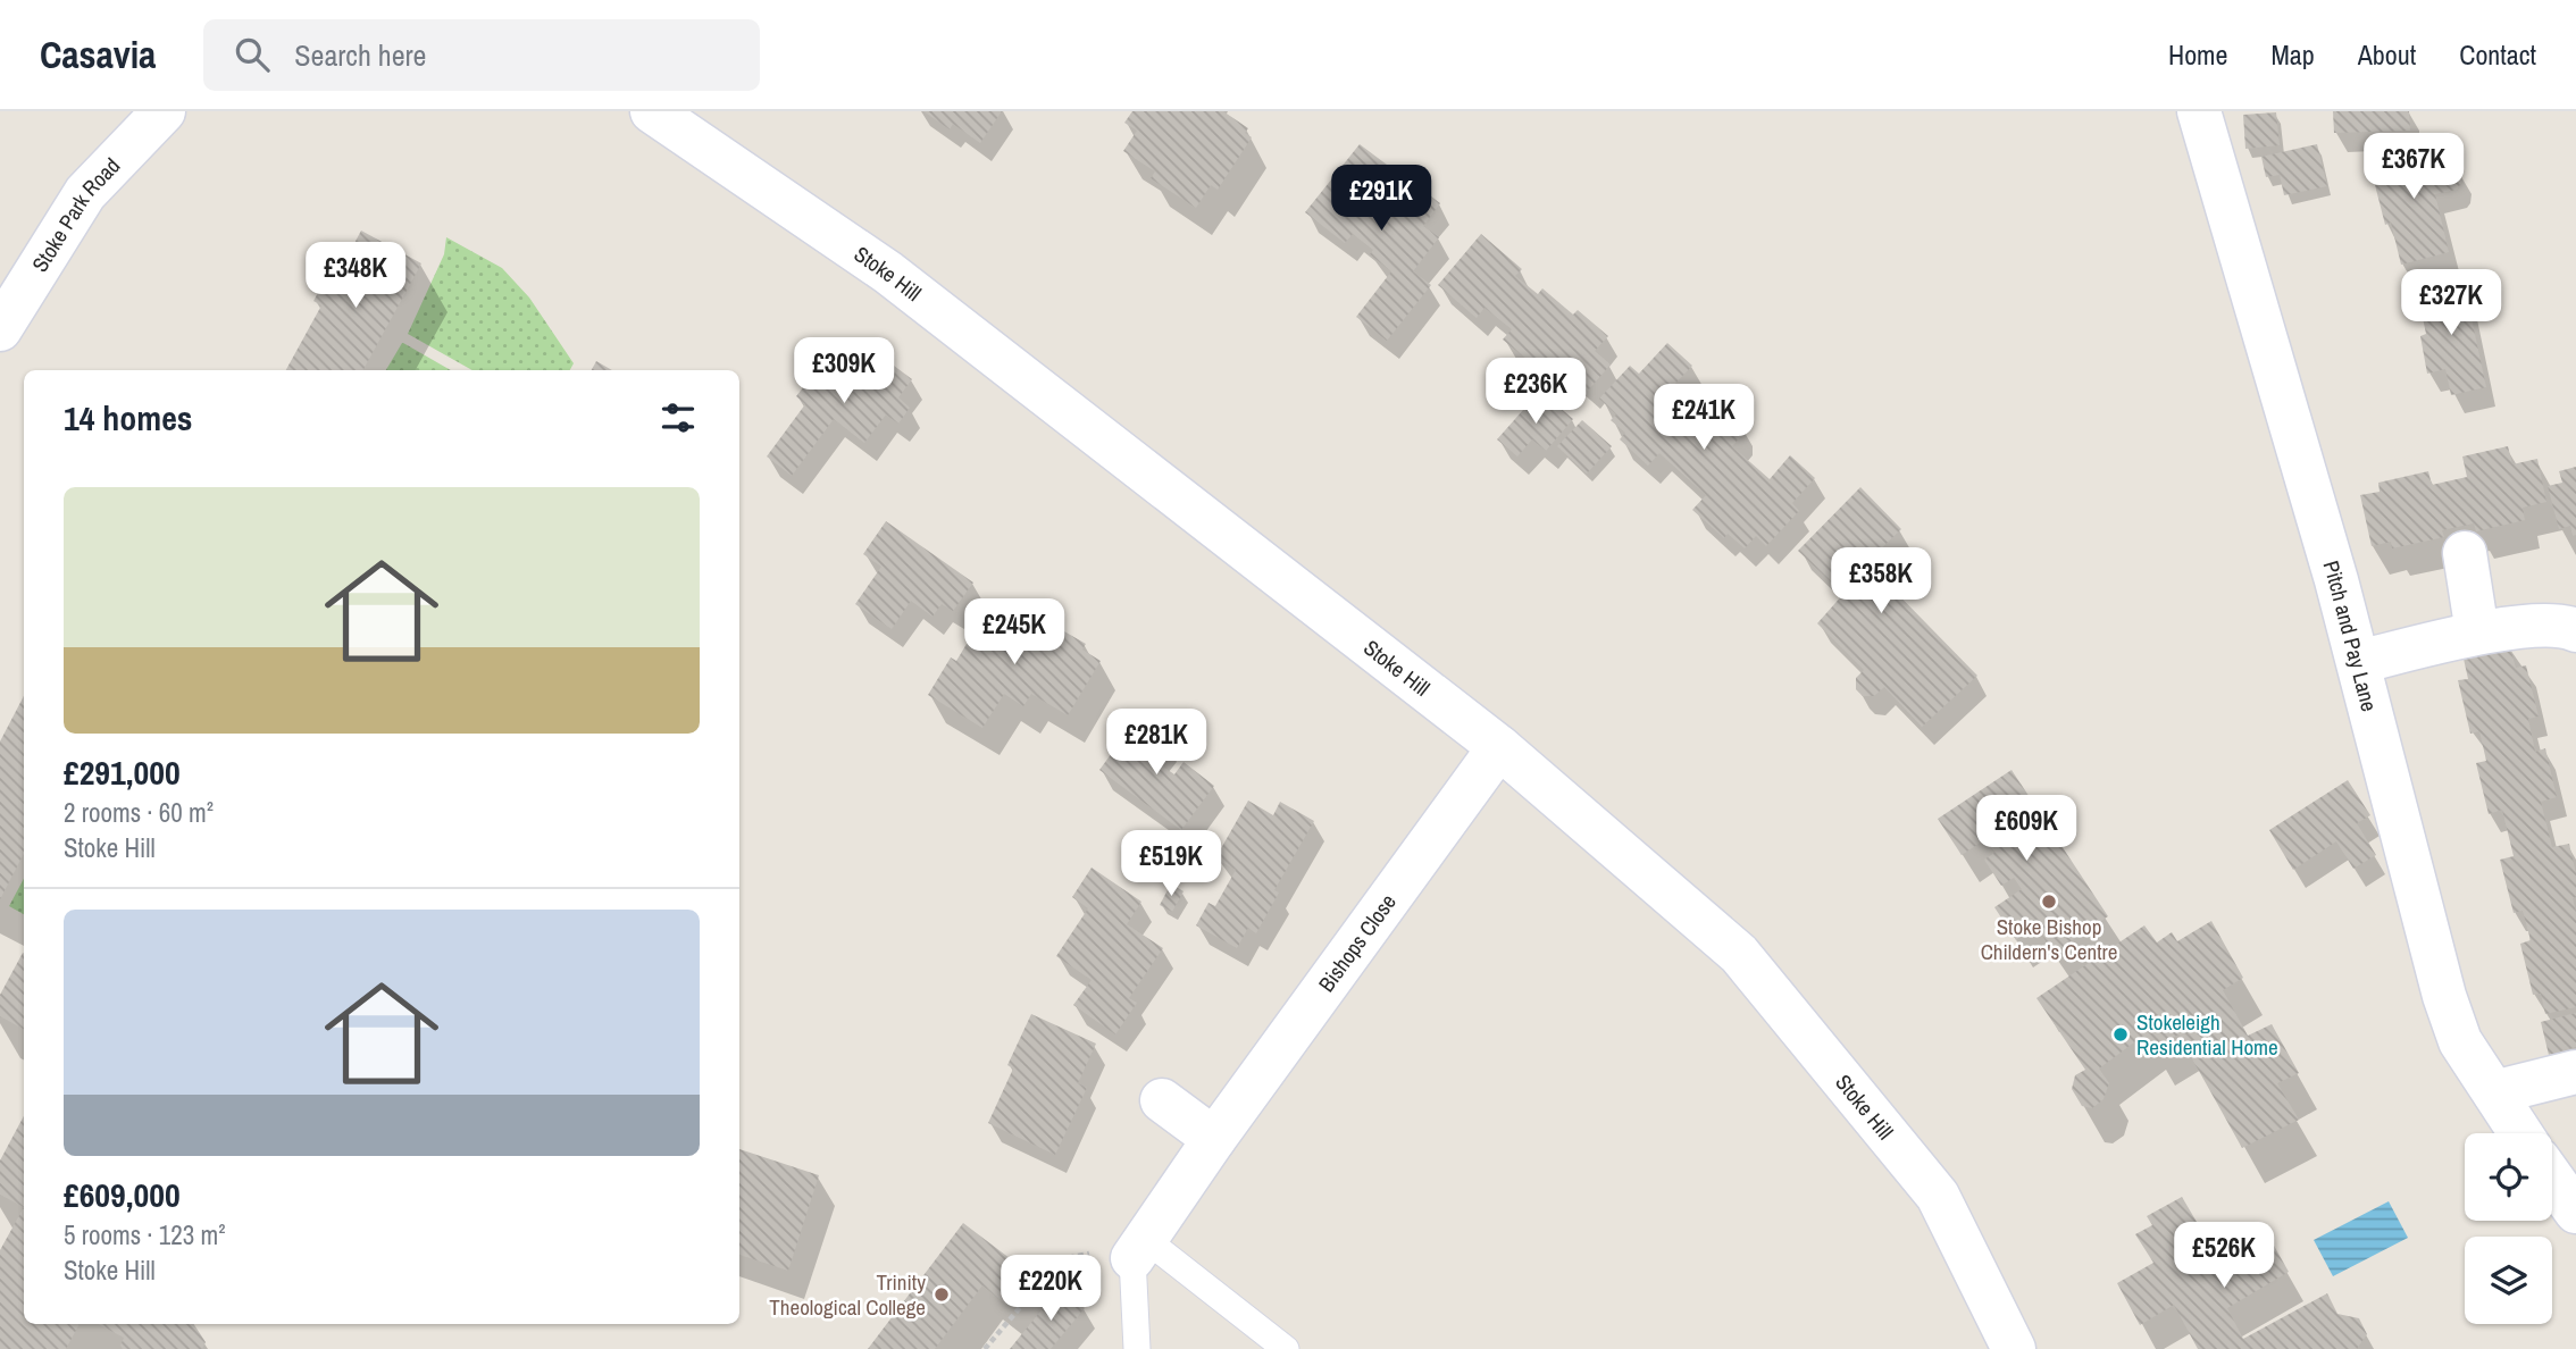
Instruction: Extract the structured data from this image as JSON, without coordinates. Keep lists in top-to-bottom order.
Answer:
{
  "streets": {
    "street": [
      "Stoke Park Road",
      "Stoke Hill",
      "Pitch and Pay Lane",
      "Bishops Close"
    ]
  },
  "crossings": [
    ["Stoke Hill", "Bishops Close"]
  ],
  "places": ["Stoke Bishop Childern's Centre", "Stokeleigh Residential Home", "Trinity Theological College"],
  "page": {
    "header": "Casavia",
    "search": "Search here",
    "nav": [
      "Home",
      "Map",
      "About",
      "Contact"
    ],
    "price": [
      "£367K",
      "£291K",
      "£348K",
      "£327K",
      "£309K",
      "£236K",
      "£241K",
      "£358K",
      "£245K",
      "£281K",
      "£609K",
      "£519K",
      "£526K",
      "£220K"
    ],
    "heading": "14 homes",
    "list": [
      {
        "name": "£291,000",
        "note": "2 rooms · 60 m² · Stoke Hill"
      },
      {
        "name": "£609,000",
        "note": "5 rooms · 123 m² · Stoke Hill"
      }
    ]
  }
}
